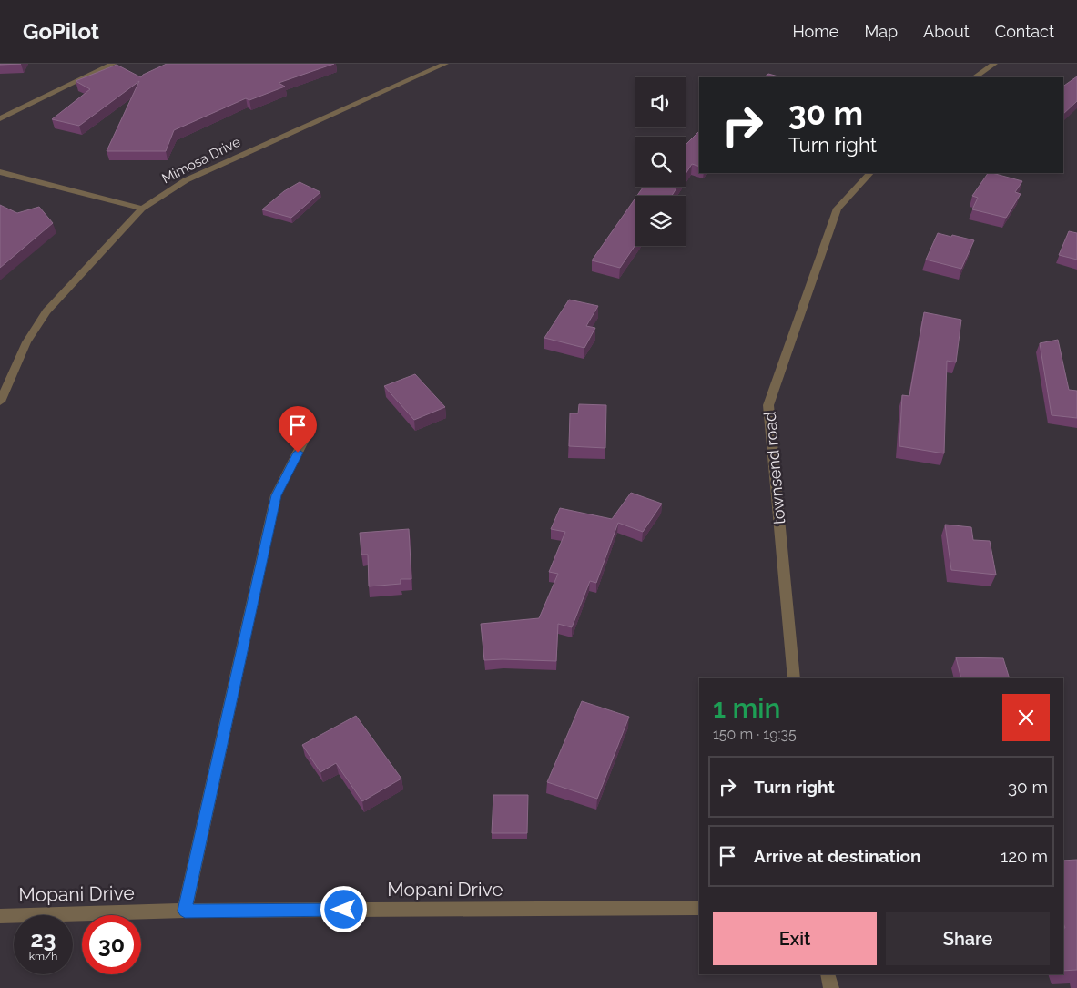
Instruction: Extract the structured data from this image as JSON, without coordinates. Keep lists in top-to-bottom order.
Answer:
{
  "streets": {
    "street": ["Mimosa Drive", "townsend road", "Mopani Drive"]
  },
  "page": {
    "header": "GoPilot",
    "nav": [
      "Home",
      "Map",
      "About",
      "Contact"
    ],
    "turn": ["30 m", "Turn right"],
    "heading": ["1 min", "150 m · 19:35"],
    "list": [
      {
        "name": "Turn right",
        "value": "30 m"
      },
      {
        "name": "Arrive at destination",
        "value": "120 m"
      }
    ],
    "buttons": ["Exit", "Share"],
    "speed": "23 km/h",
    "limit": "30"
  }
}
